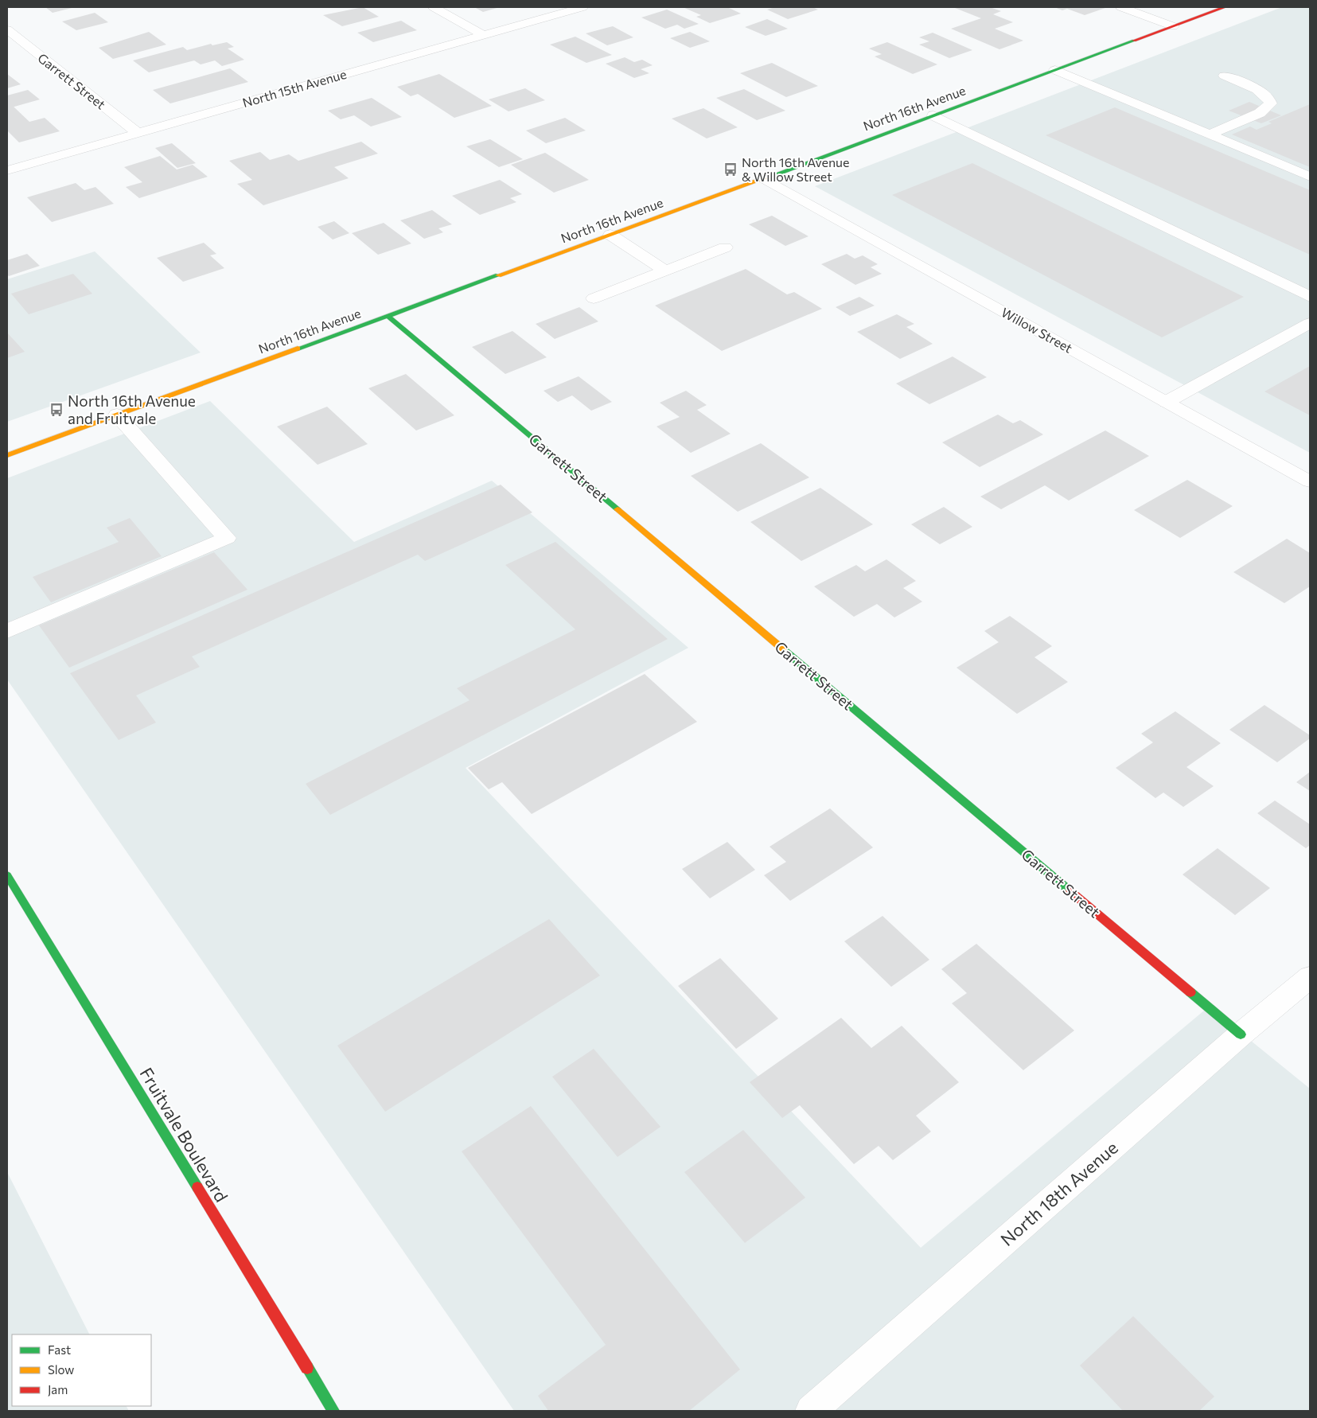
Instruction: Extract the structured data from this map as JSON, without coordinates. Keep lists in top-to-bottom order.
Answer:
{
  "streets": {
    "main road": ["Garrett Street", "North 16th Avenue", "Fruitvale Boulevard"],
    "street": ["North 15th Avenue", "Willow Street", "North 18th Avenue"]
  },
  "crossings": [
    ["Garrett Street", "North 15th Avenue"],
    ["Garrett Street", "North 16th Avenue"],
    ["Garrett Street", "North 18th Avenue"],
    ["North 16th Avenue", "Willow Street"]
  ],
  "places": {
    "bus stop": ["North 16th Avenue & Willow Street", "North 16th Avenue and Fruitvale"]
  },
  "legend": ["Fast", "Slow", "Jam"]
}
